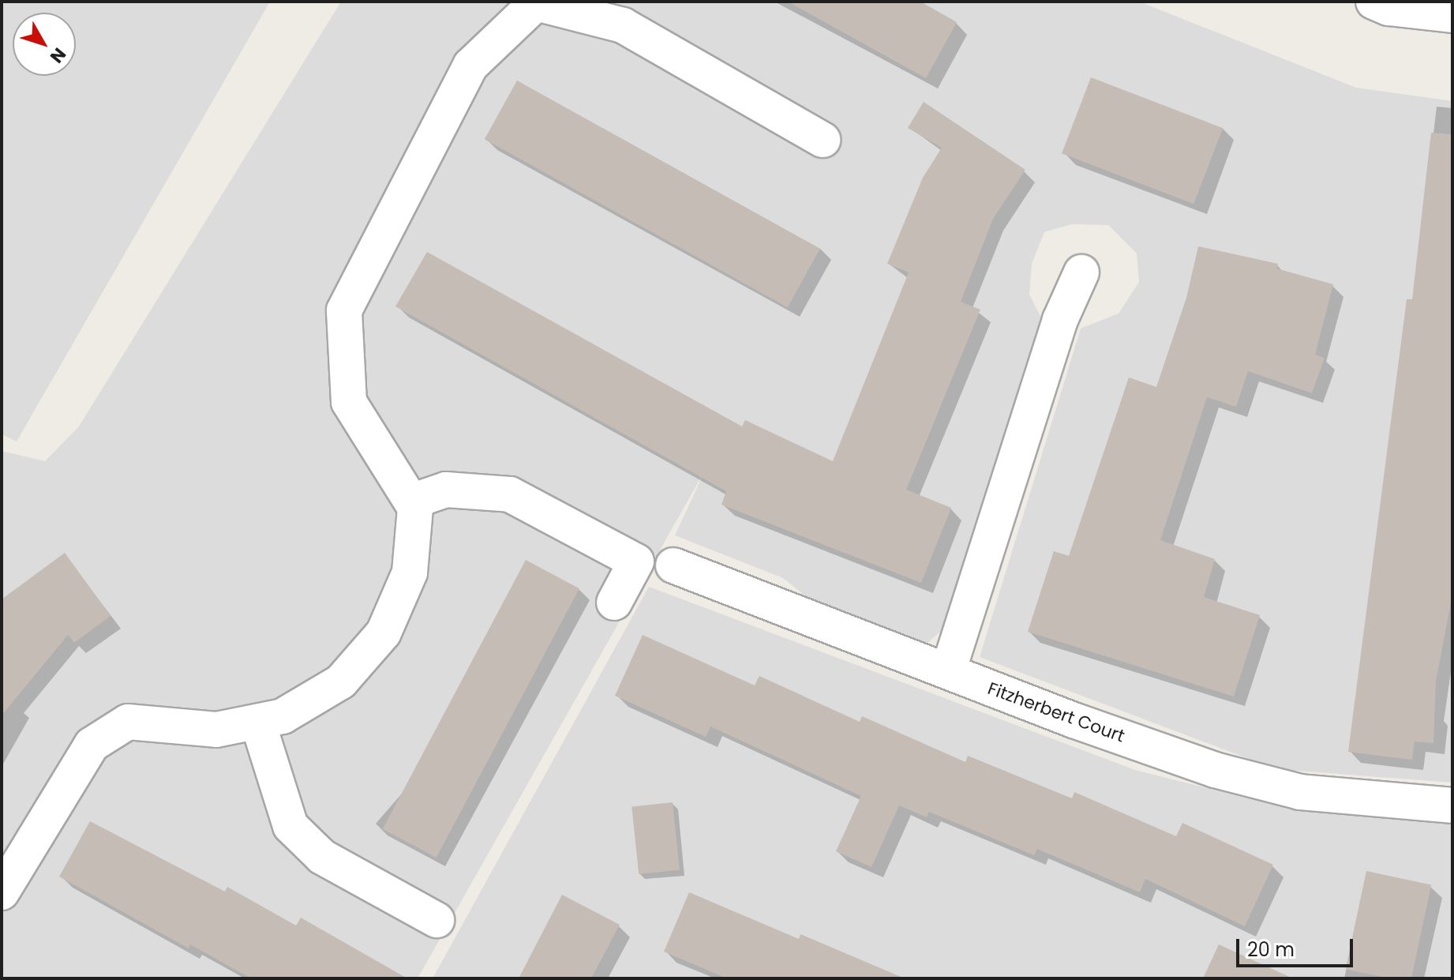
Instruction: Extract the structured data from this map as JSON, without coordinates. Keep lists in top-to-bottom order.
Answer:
{
  "streets": {
    "street": ["Fitzherbert Court"]
  },
  "scale_bar": "20 m",
  "north": "bottom right"
}
